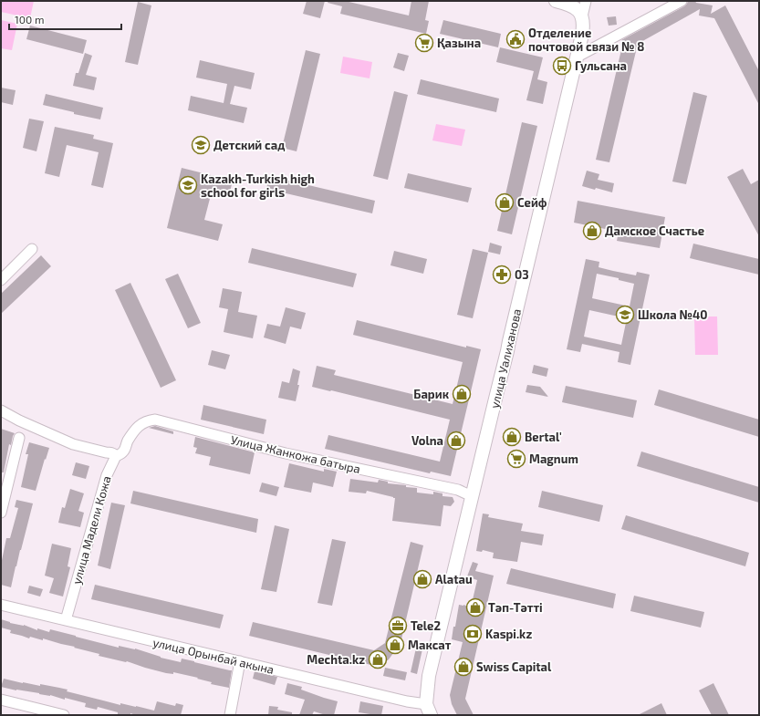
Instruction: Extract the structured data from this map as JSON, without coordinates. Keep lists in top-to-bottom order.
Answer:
{
  "streets": {
    "main road": ["улица Уалиханова"],
    "street": ["Улица Жанкожа батыра", "улица Мадели Кожа", "улица Орынбай акына"]
  },
  "crossings": [
    ["улица Уалиханова", "Улица Жанкожа батыра"],
    ["улица Уалиханова", "улица Орынбай акына"],
    ["Улица Жанкожа батыра", "улица Мадели Кожа"],
    ["улица Мадели Кожа", "улица Орынбай акына"]
  ],
  "places": {
    "public building": ["Отделение почтовой связи № 8"],
    "supermarket": ["Қазына", "Magnum"],
    "bus stop": ["Гульсана"],
    "school or university": ["Детский сад", "Kazakh-Turkish high school for girls", "Школа №40"],
    "shop": [
      "Сейф",
      "Дамское Счастье",
      "Барик",
      "Bertal'",
      "Volna",
      "Alatau",
      "Тәп-Тәтті",
      "Максат",
      "Mechta.kz",
      "Swiss Capital"
    ],
    "pharmacy": ["03"],
    "office": ["Tele2"],
    "bank": ["Kaspi.kz"]
  },
  "scale_bar": "100 m"
}
